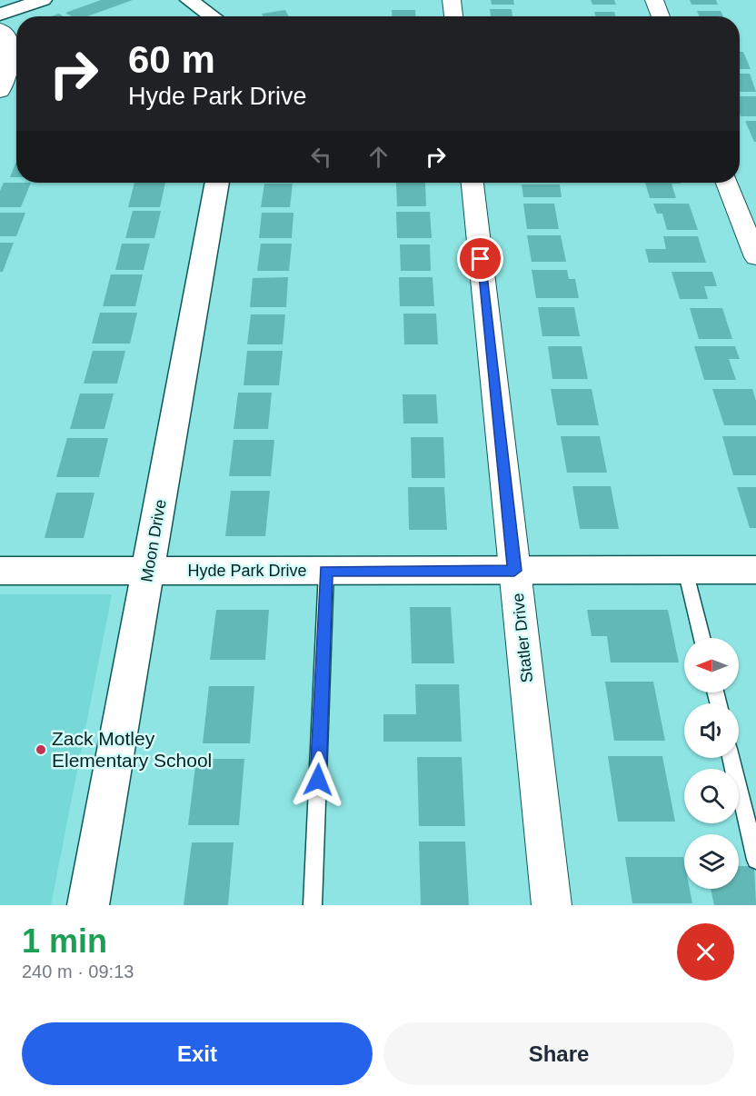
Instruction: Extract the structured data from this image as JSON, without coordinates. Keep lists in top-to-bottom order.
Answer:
{
  "streets": {
    "street": ["Moon Drive", "Hyde Park Drive", "Statler Drive"]
  },
  "crossings": [
    ["Moon Drive", "Hyde Park Drive"],
    ["Hyde Park Drive", "Statler Drive"]
  ],
  "places": ["Zack Motley Elementary School"],
  "north": "left",
  "page": {
    "turn": ["60 m", "Hyde Park Drive"],
    "heading": ["1 min", "240 m · 09:13"],
    "buttons": ["Exit", "Share"]
  }
}
